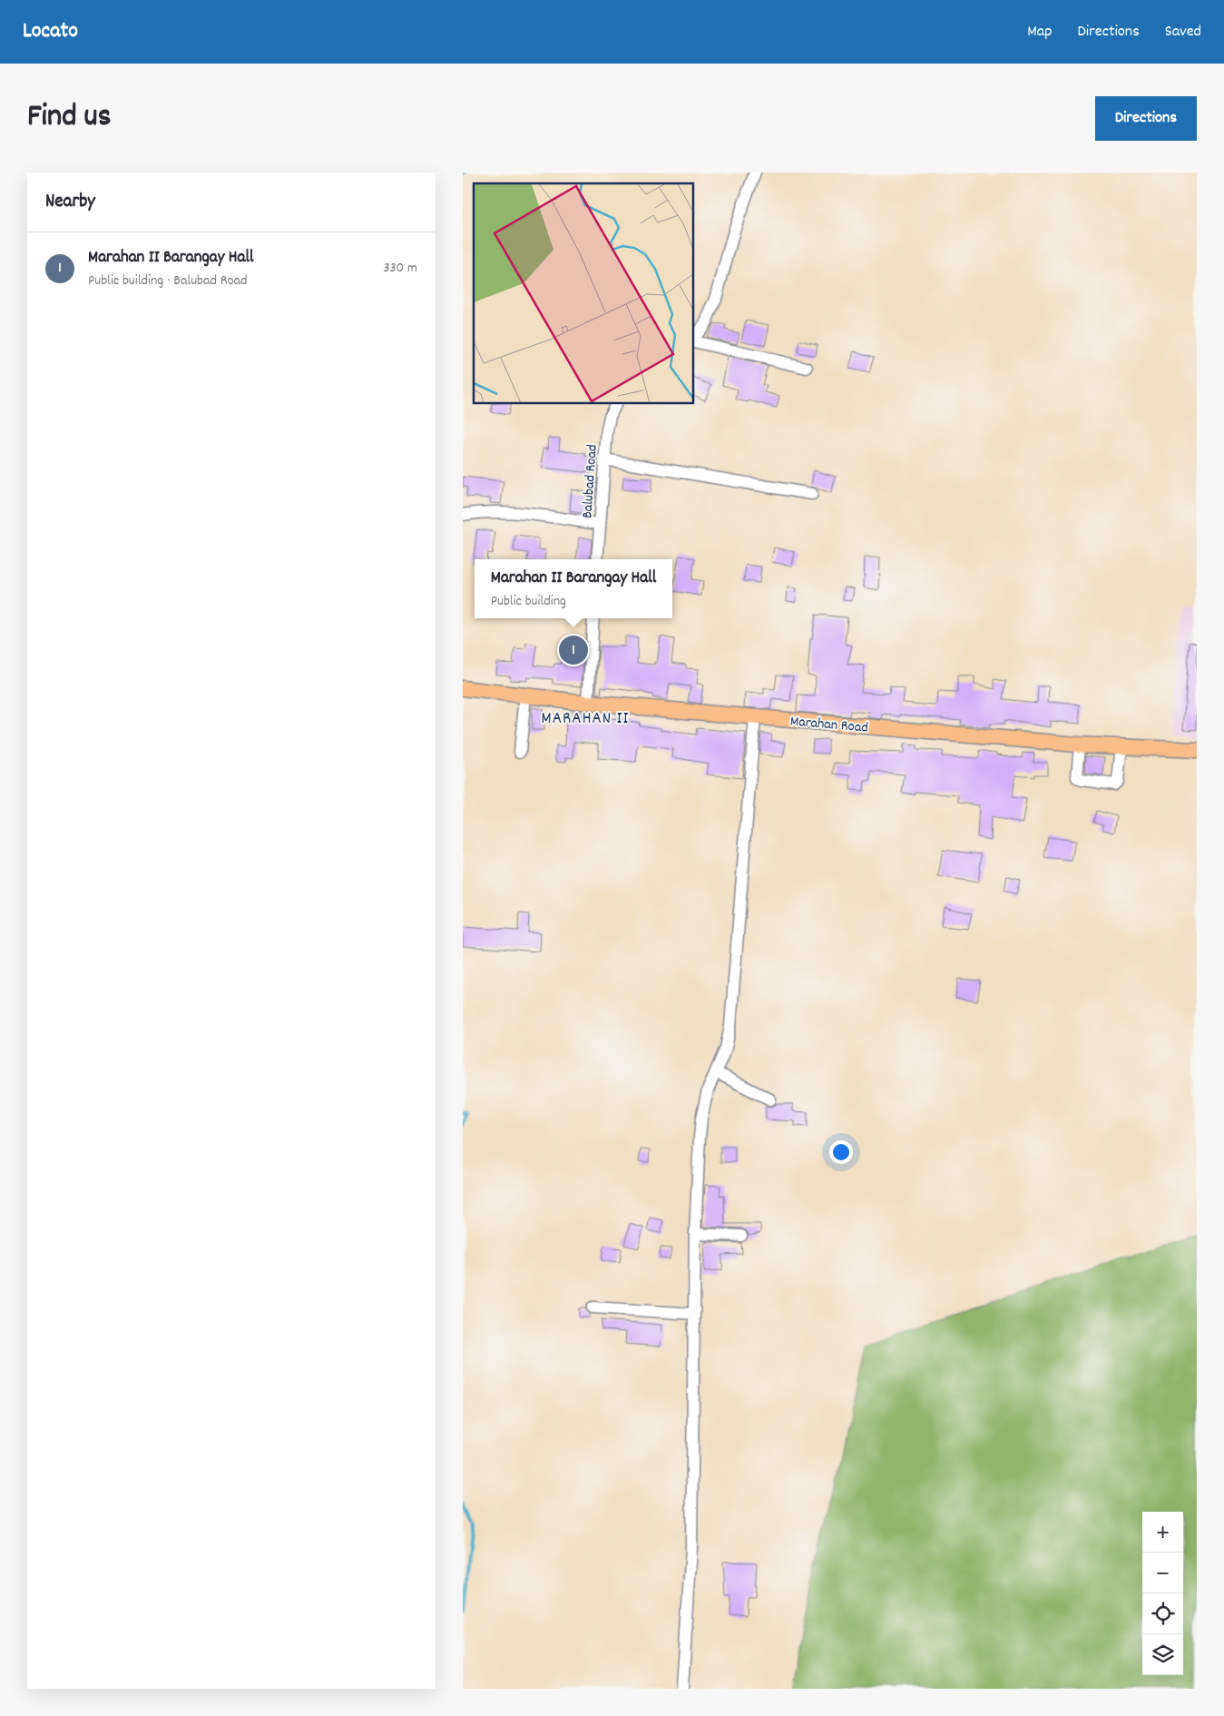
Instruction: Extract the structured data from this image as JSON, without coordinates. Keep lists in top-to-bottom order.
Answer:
{
  "streets": {
    "main road": ["Marahan Road"],
    "street": ["Balubad Road"]
  },
  "districts": ["MARAHAN II"],
  "page": {
    "header": "Locato",
    "nav": ["Map", "Directions", "Saved"],
    "title": "Find us",
    "buttons": "Directions",
    "heading": "Nearby",
    "list": [
      {
        "mark": "1",
        "name": "Marahan II Barangay Hall",
        "note": "Public building · Balubad Road",
        "value": "330 m"
      }
    ],
    "popup": ["Marahan II Barangay Hall", "Public building"],
    "pins": "1",
    "map_buttons": ["+", "−"]
  }
}
